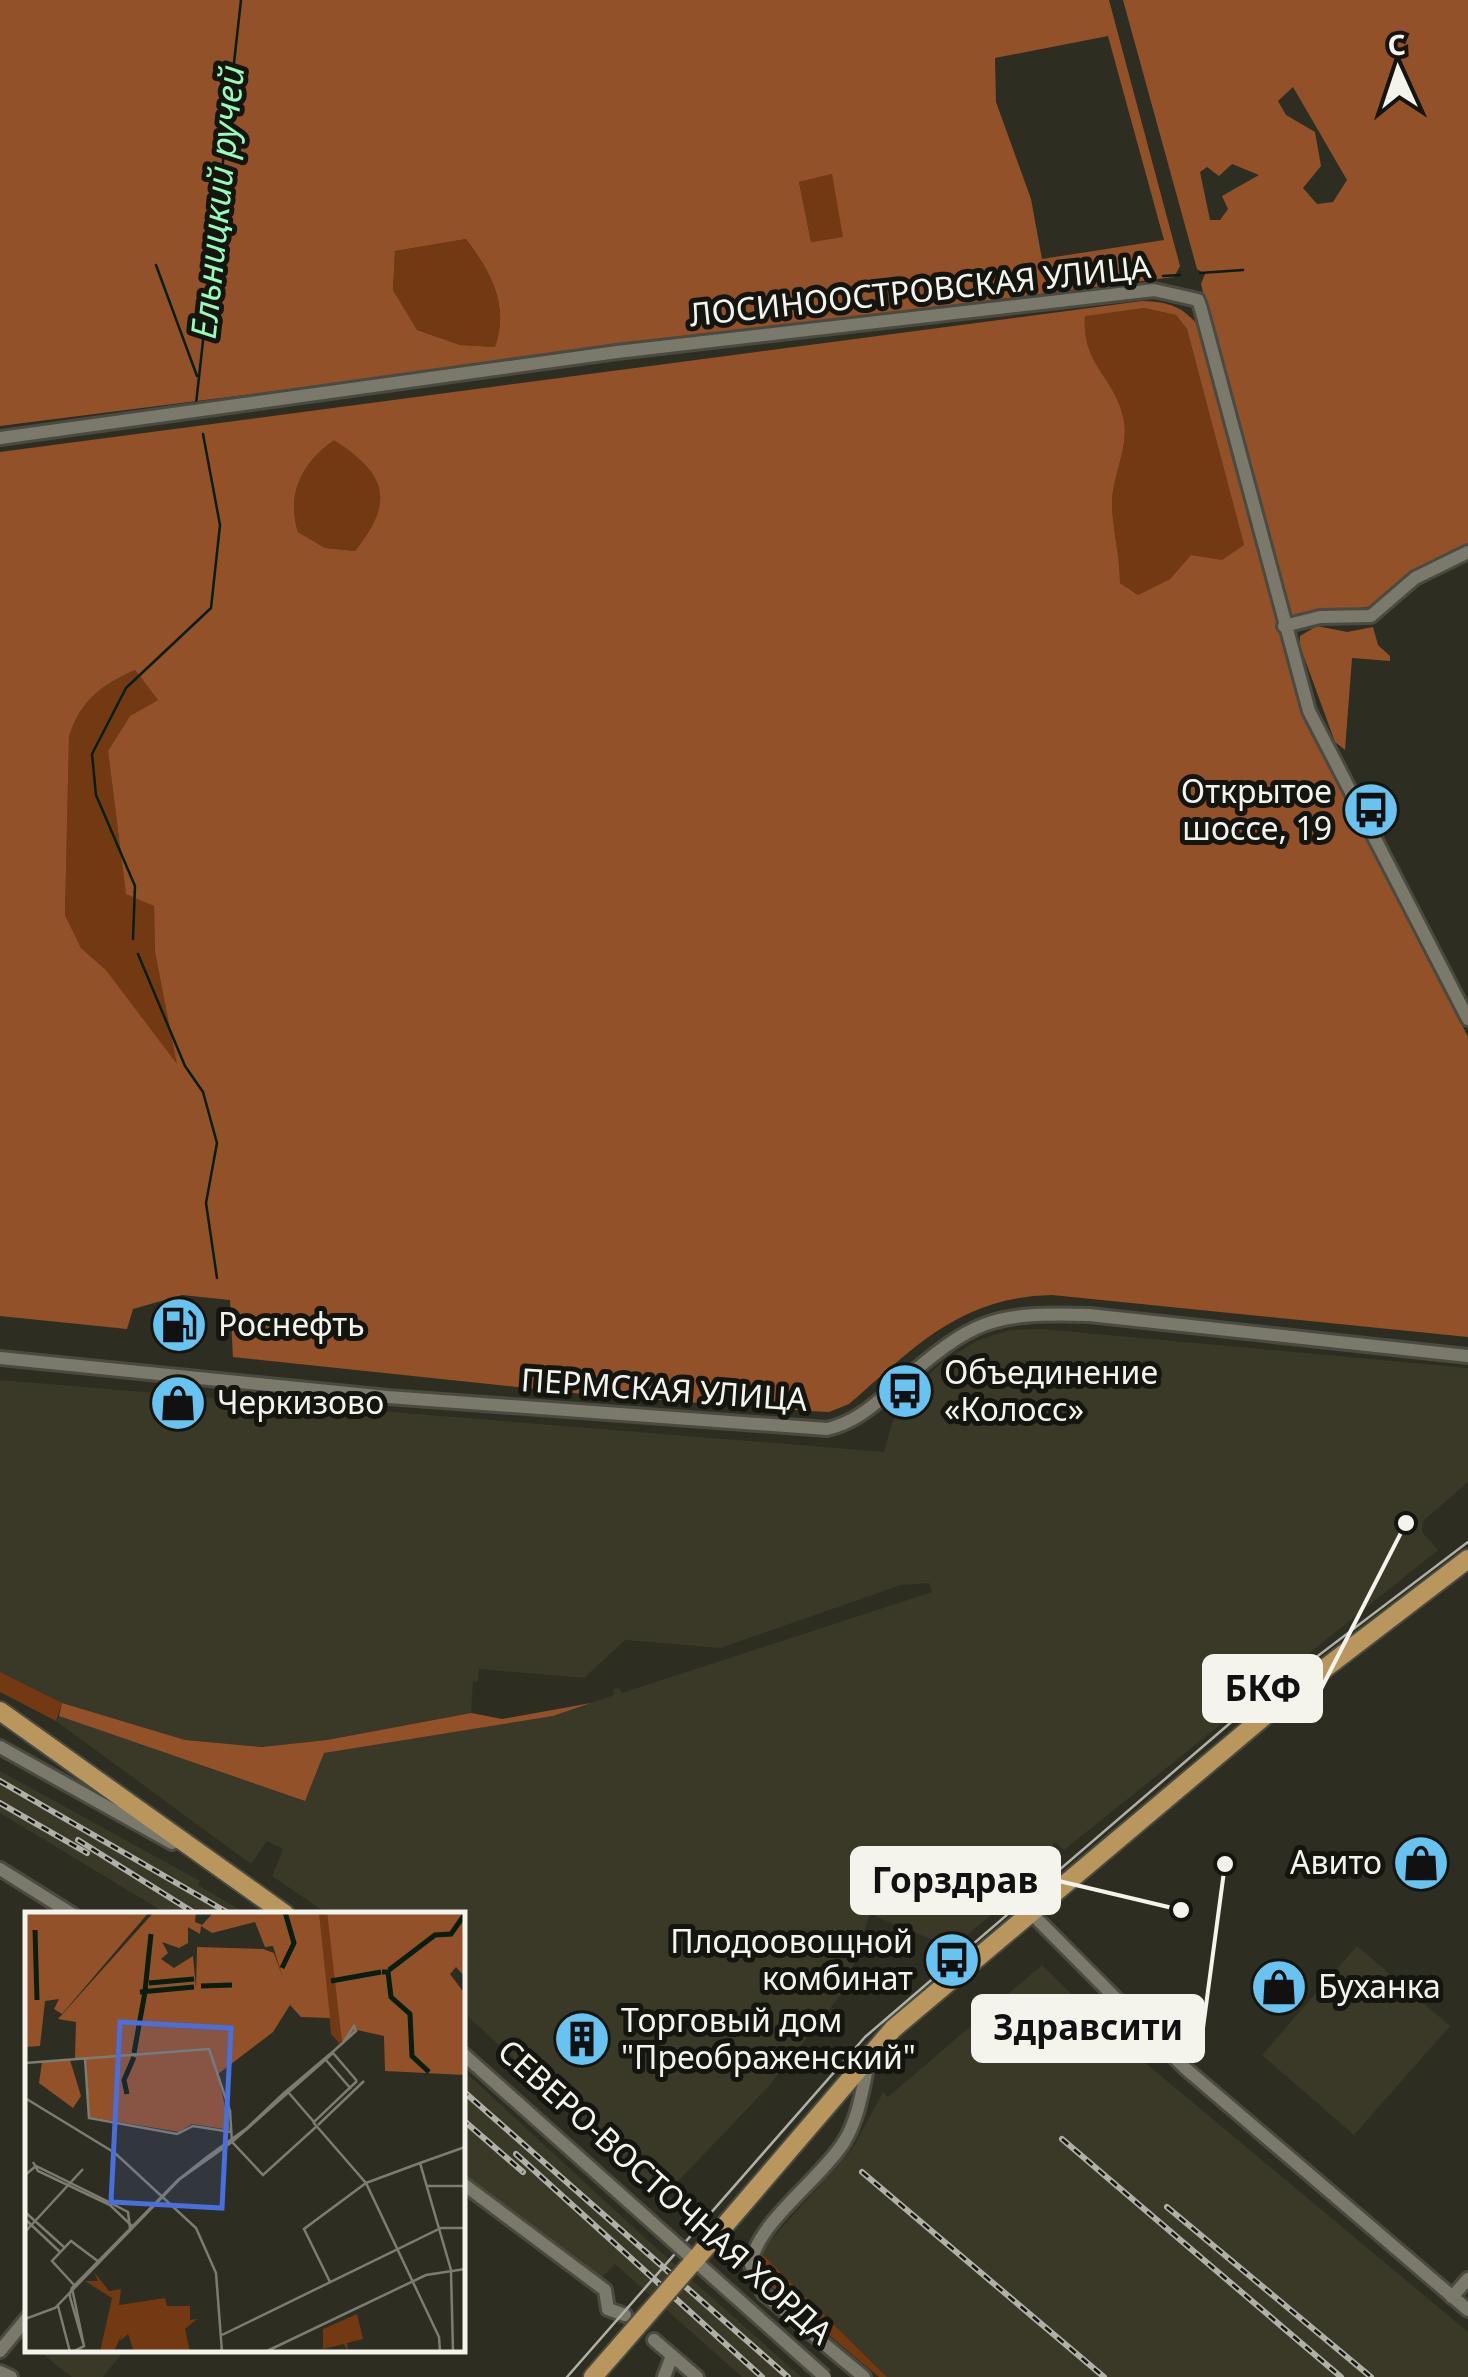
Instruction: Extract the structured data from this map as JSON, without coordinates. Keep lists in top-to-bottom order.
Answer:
{
  "streets": {
    "main road": ["СЕВЕРО-ВОСТОЧНАЯ ХОРДА"],
    "street": ["ЛОСИНООСТРОВСКАЯ УЛИЦА", "ПЕРМСКАЯ УЛИЦА"]
  },
  "water": ["Ельницкий ручей"],
  "places": {
    "bus stop": ["Открытое шоссе, 19", "Объединение «Колосс»", "Плодоовощной комбинат"],
    "fuel station": ["Роснефть"],
    "shop": ["Черкизово", "Авито", "Буханка"],
    "other": ["БКФ", "Здравсити", "Горздрав"],
    "building": ["Торговый дом \"Преображенский\""]
  },
  "north": "top"
}
